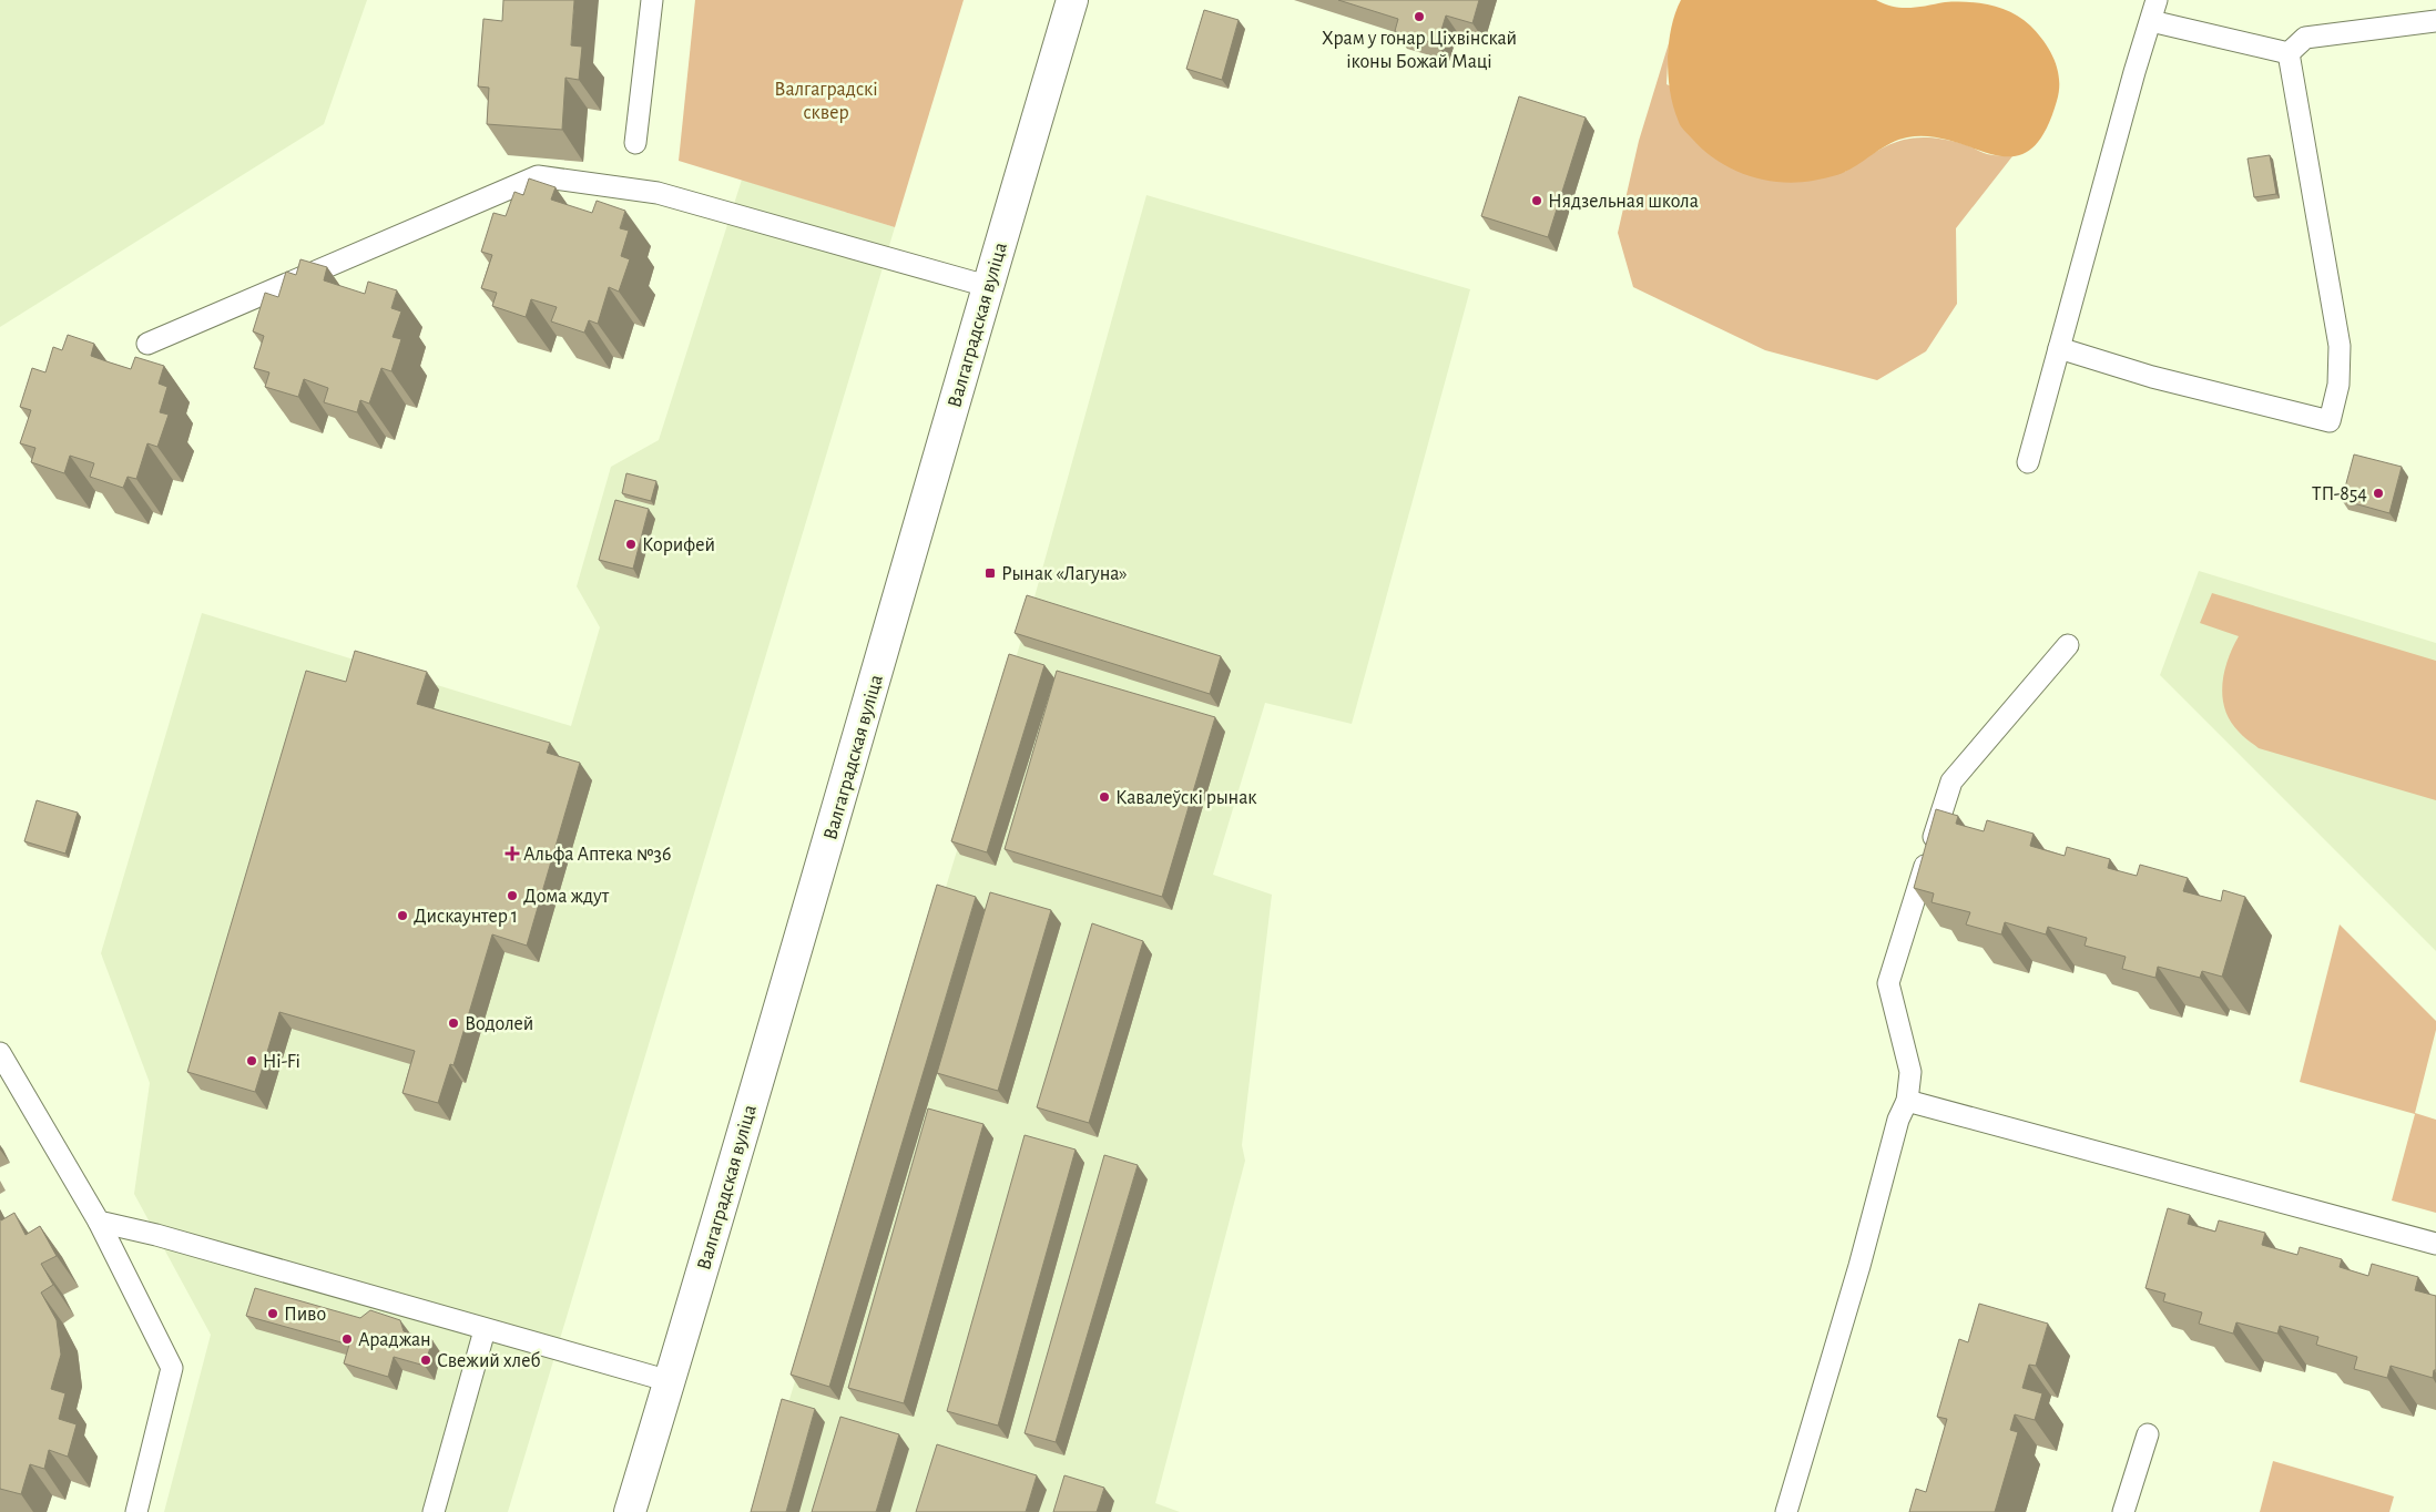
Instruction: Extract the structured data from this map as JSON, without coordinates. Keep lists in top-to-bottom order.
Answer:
{
  "streets": {
    "main road": ["Валгаградская вуліца"]
  },
  "parks": ["Валгаградскі сквер"],
  "places": {
    "other": [
      "Храм у гонар Ціхвінскай іконы Божай Маці",
      "Нядзельная школа",
      "ТП-854",
      "Корифей",
      "Кавалеўскі рынак",
      "Дома ждут",
      "Дискаунтер 1",
      "Водолей",
      "Hi-Fi",
      "Пиво",
      "Араджан",
      "Свежий хлеб"
    ],
    "transit": ["Рынак «Лагуна»"],
    "health": ["Альфа Аптека №36"]
  }
}
